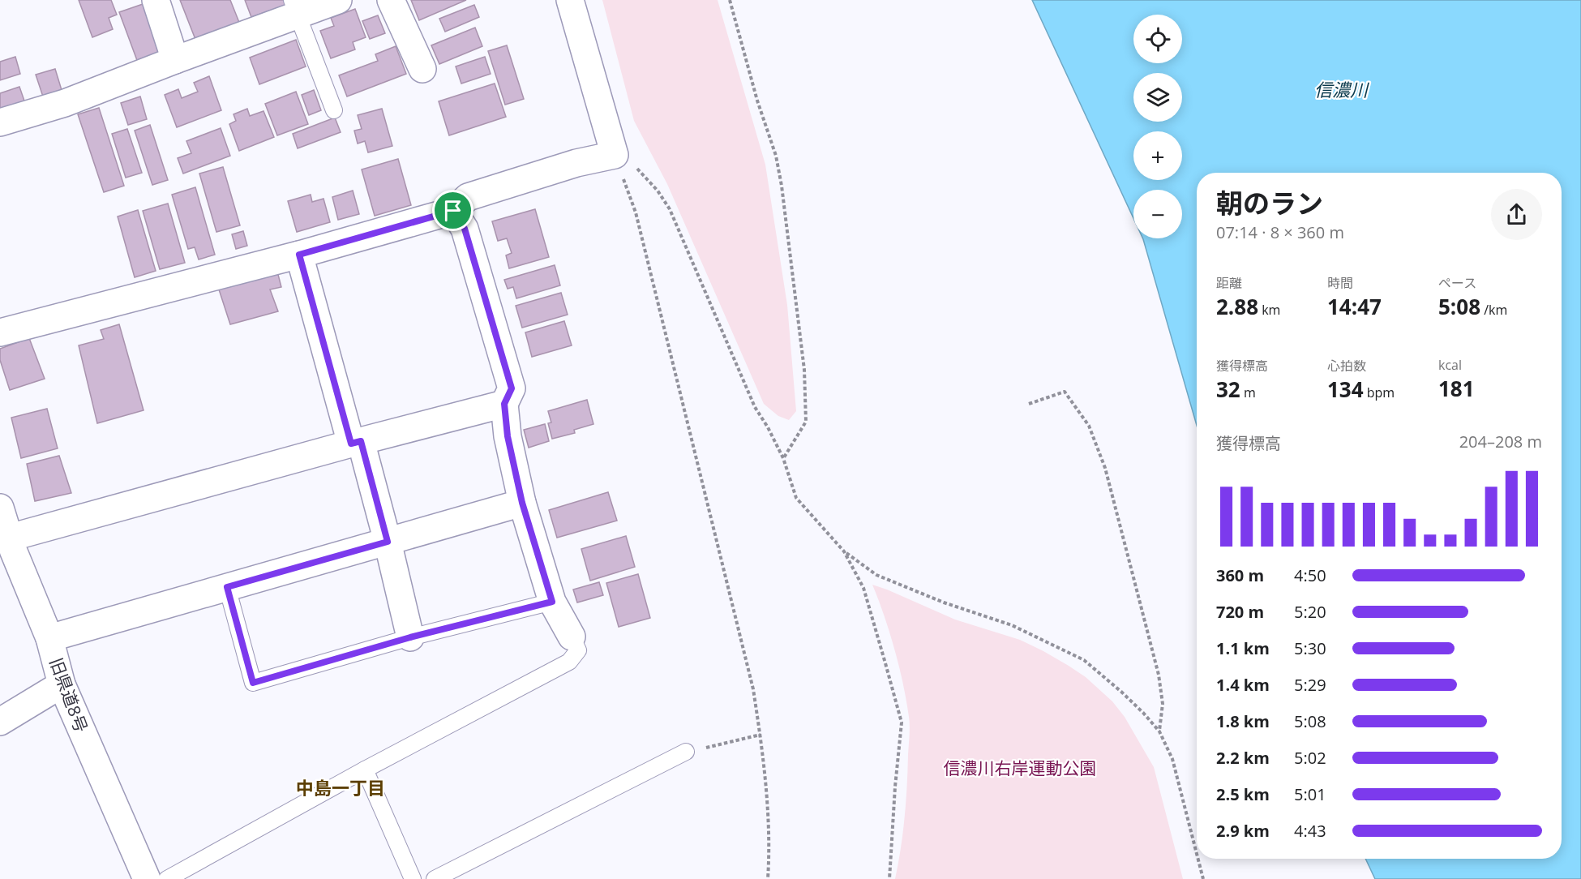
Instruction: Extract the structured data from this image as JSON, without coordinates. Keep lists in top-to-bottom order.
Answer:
{
  "streets": {
    "street": ["旧県道8号"]
  },
  "districts": ["中島一丁目"],
  "water": ["信濃川"],
  "parks": ["信濃川右岸運動公園"],
  "page": {
    "map_buttons": ["+", "−"],
    "heading": ["朝のラン", "07:14 · 8 × 360 m"],
    "stats": [
      ["距離", "2.88 km"],
      ["時間", "14:47"],
      ["ペース", "5:08 /km"],
      ["獲得標高", "32 m"],
      ["心拍数", "134 bpm"],
      ["kcal", "181"]
    ],
    "chart": ["獲得標高", "204–208 m"],
    "list": [
      {
        "name": "360 m",
        "note": "4:50"
      },
      {
        "name": "720 m",
        "note": "5:20"
      },
      {
        "name": "1.1 km",
        "note": "5:30"
      },
      {
        "name": "1.4 km",
        "note": "5:29"
      },
      {
        "name": "1.8 km",
        "note": "5:08"
      },
      {
        "name": "2.2 km",
        "note": "5:02"
      },
      {
        "name": "2.5 km",
        "note": "5:01"
      },
      {
        "name": "2.9 km",
        "note": "4:43"
      }
    ]
  }
}
